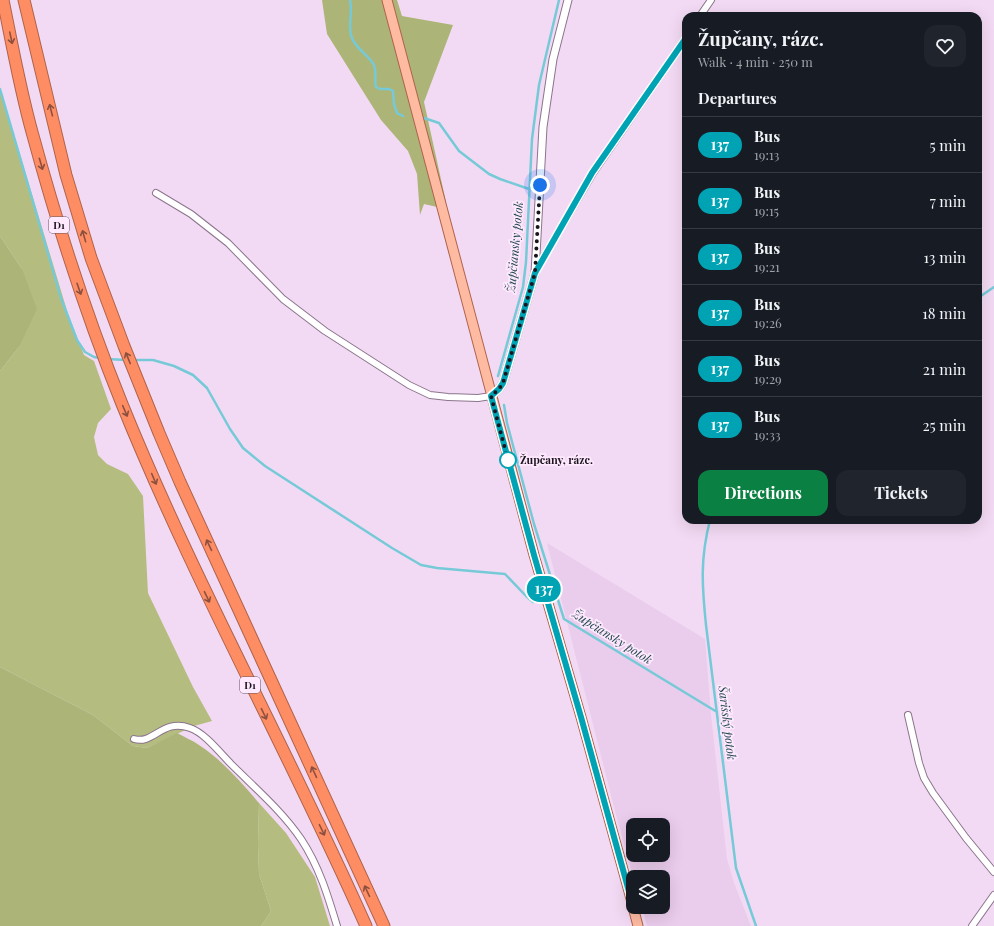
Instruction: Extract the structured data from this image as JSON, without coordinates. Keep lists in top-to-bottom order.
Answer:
{
  "streets": {
    "highway": ["D1"]
  },
  "water": ["Župčiansky potok", "Šarišský potok"],
  "places": ["Župčany, rázc."],
  "lines": ["bus line 137"],
  "page": {
    "on_map": "137",
    "heading": [
      ["Župčany, rázc.", "Walk · 4 min · 250 m"],
      "Departures"
    ],
    "list": [
      {
        "mark": "137",
        "name": "Bus",
        "note": "19:13",
        "value": "5 min"
      },
      {
        "mark": "137",
        "name": "Bus",
        "note": "19:15",
        "value": "7 min"
      },
      {
        "mark": "137",
        "name": "Bus",
        "note": "19:21",
        "value": "13 min"
      },
      {
        "mark": "137",
        "name": "Bus",
        "note": "19:26",
        "value": "18 min"
      },
      {
        "mark": "137",
        "name": "Bus",
        "note": "19:29",
        "value": "21 min"
      },
      {
        "mark": "137",
        "name": "Bus",
        "note": "19:33",
        "value": "25 min"
      }
    ],
    "buttons": ["Directions", "Tickets"]
  }
}
